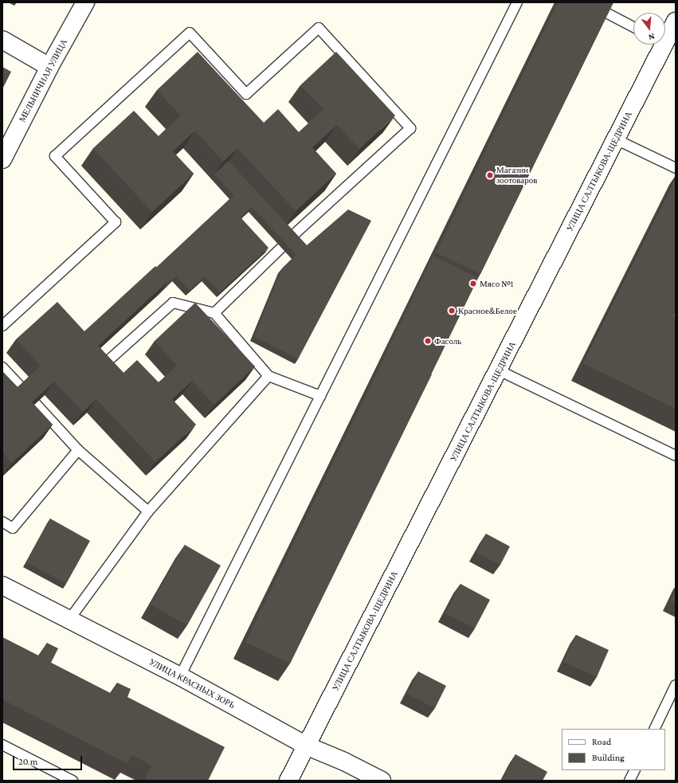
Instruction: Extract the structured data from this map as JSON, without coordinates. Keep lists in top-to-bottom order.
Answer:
{
  "streets": {
    "street": ["МЕЛЬНИЧНАЯ УЛИЦА", "УЛИЦА САЛТЫКОВА-ЩЕДРИНА", "УЛИЦА КРАСНЫХ ЗОРЬ"]
  },
  "crossings": [
    ["УЛИЦА САЛТЫКОВА-ЩЕДРИНА", "УЛИЦА КРАСНЫХ ЗОРЬ"]
  ],
  "places": [
    "Магазин зоотоваров",
    "Мясо №1",
    "Красное&Белое",
    "Фасоль"
  ],
  "legend": ["Road", "Building"],
  "scale_bar": "20 m",
  "north": "bottom"
}
